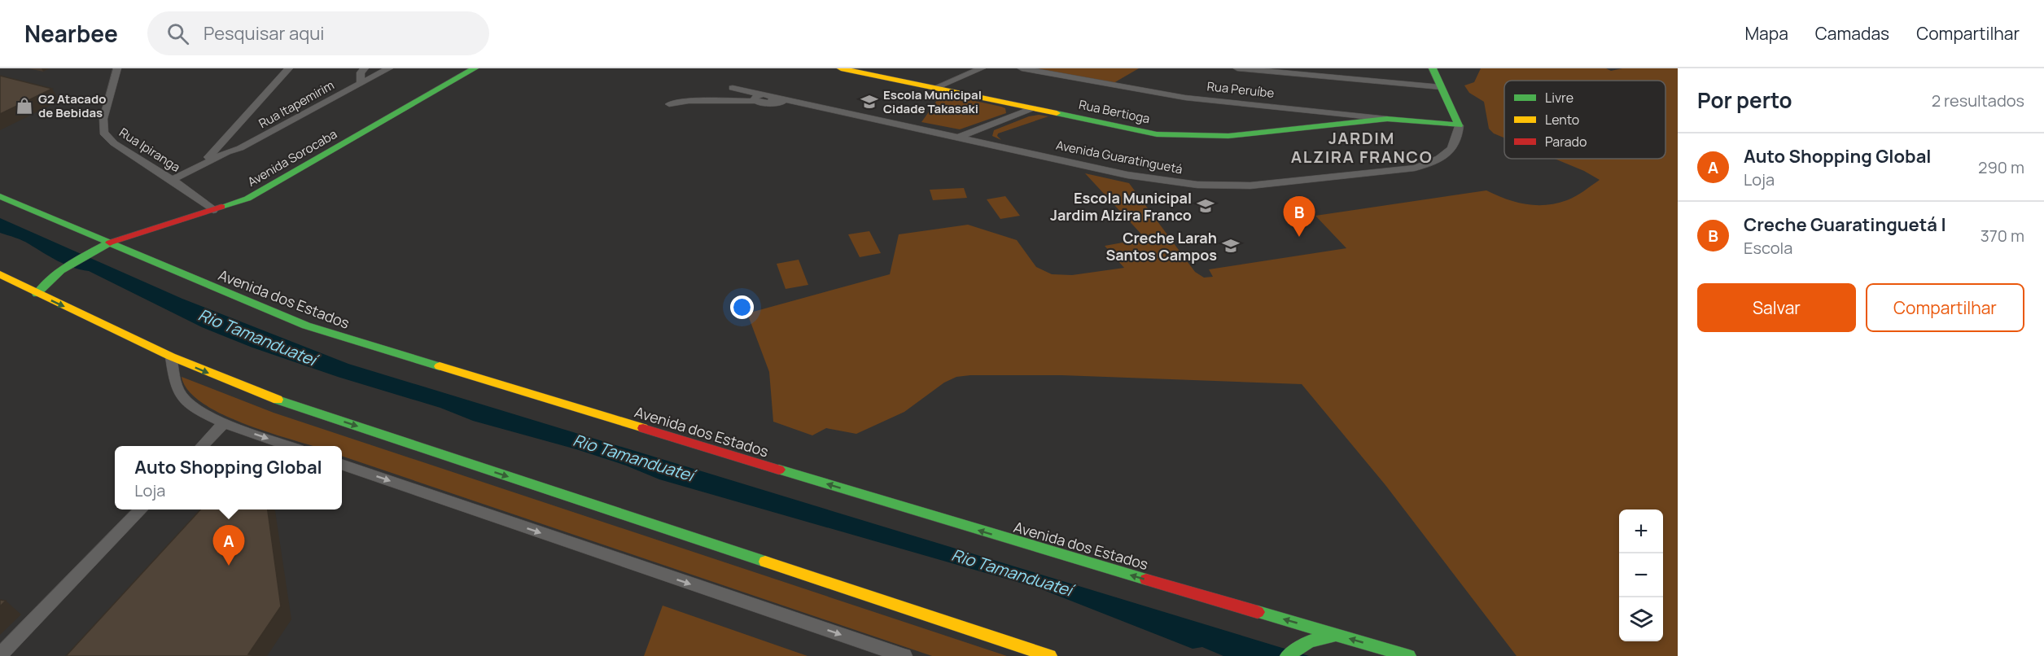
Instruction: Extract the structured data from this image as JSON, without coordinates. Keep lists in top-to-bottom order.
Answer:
{
  "streets": {
    "main road": [
      "Rua Peruíbe",
      "Rua Bertioga",
      "Avenida Sorocaba",
      "Avenida dos Estados"
    ],
    "street": ["Rua Itapemirim", "Rua Ipiranga", "Avenida Guaratinguetá"]
  },
  "crossings": [
    ["Rua Peruíbe", "Rua Bertioga"],
    ["Rua Peruíbe", "Avenida Guaratinguetá"],
    ["Rua Itapemirim", "Rua Ipiranga"],
    ["Rua Ipiranga", "Avenida Sorocaba"],
    ["Avenida Sorocaba", "Avenida dos Estados"]
  ],
  "districts": ["JARDIM ALZIRA FRANCO"],
  "water": ["Rio Tamanduateí"],
  "places": {
    "school or university": ["Escola Municipal Cidade Takasaki", "Escola Municipal Jardim Alzira Franco", "Creche Larah Santos Campos"],
    "shop": ["G2 Atacado de Bebidas"]
  },
  "legend": ["Livre", "Lento", "Parado"],
  "page": {
    "header": "Nearbee",
    "search": "Pesquisar aqui",
    "nav": ["Mapa", "Camadas", "Compartilhar"],
    "heading": ["Por perto", "2 resultados"],
    "list": [
      {
        "mark": "A",
        "name": "Auto Shopping Global",
        "note": "Loja",
        "value": "290 m"
      },
      {
        "mark": "B",
        "name": "Creche Guaratinguetá I",
        "note": "Escola",
        "value": "370 m"
      }
    ],
    "pins": ["B", "A"],
    "buttons": ["Salvar", "Compartilhar"],
    "popup": ["Auto Shopping Global", "Loja"],
    "map_buttons": ["+", "−"]
  }
}
